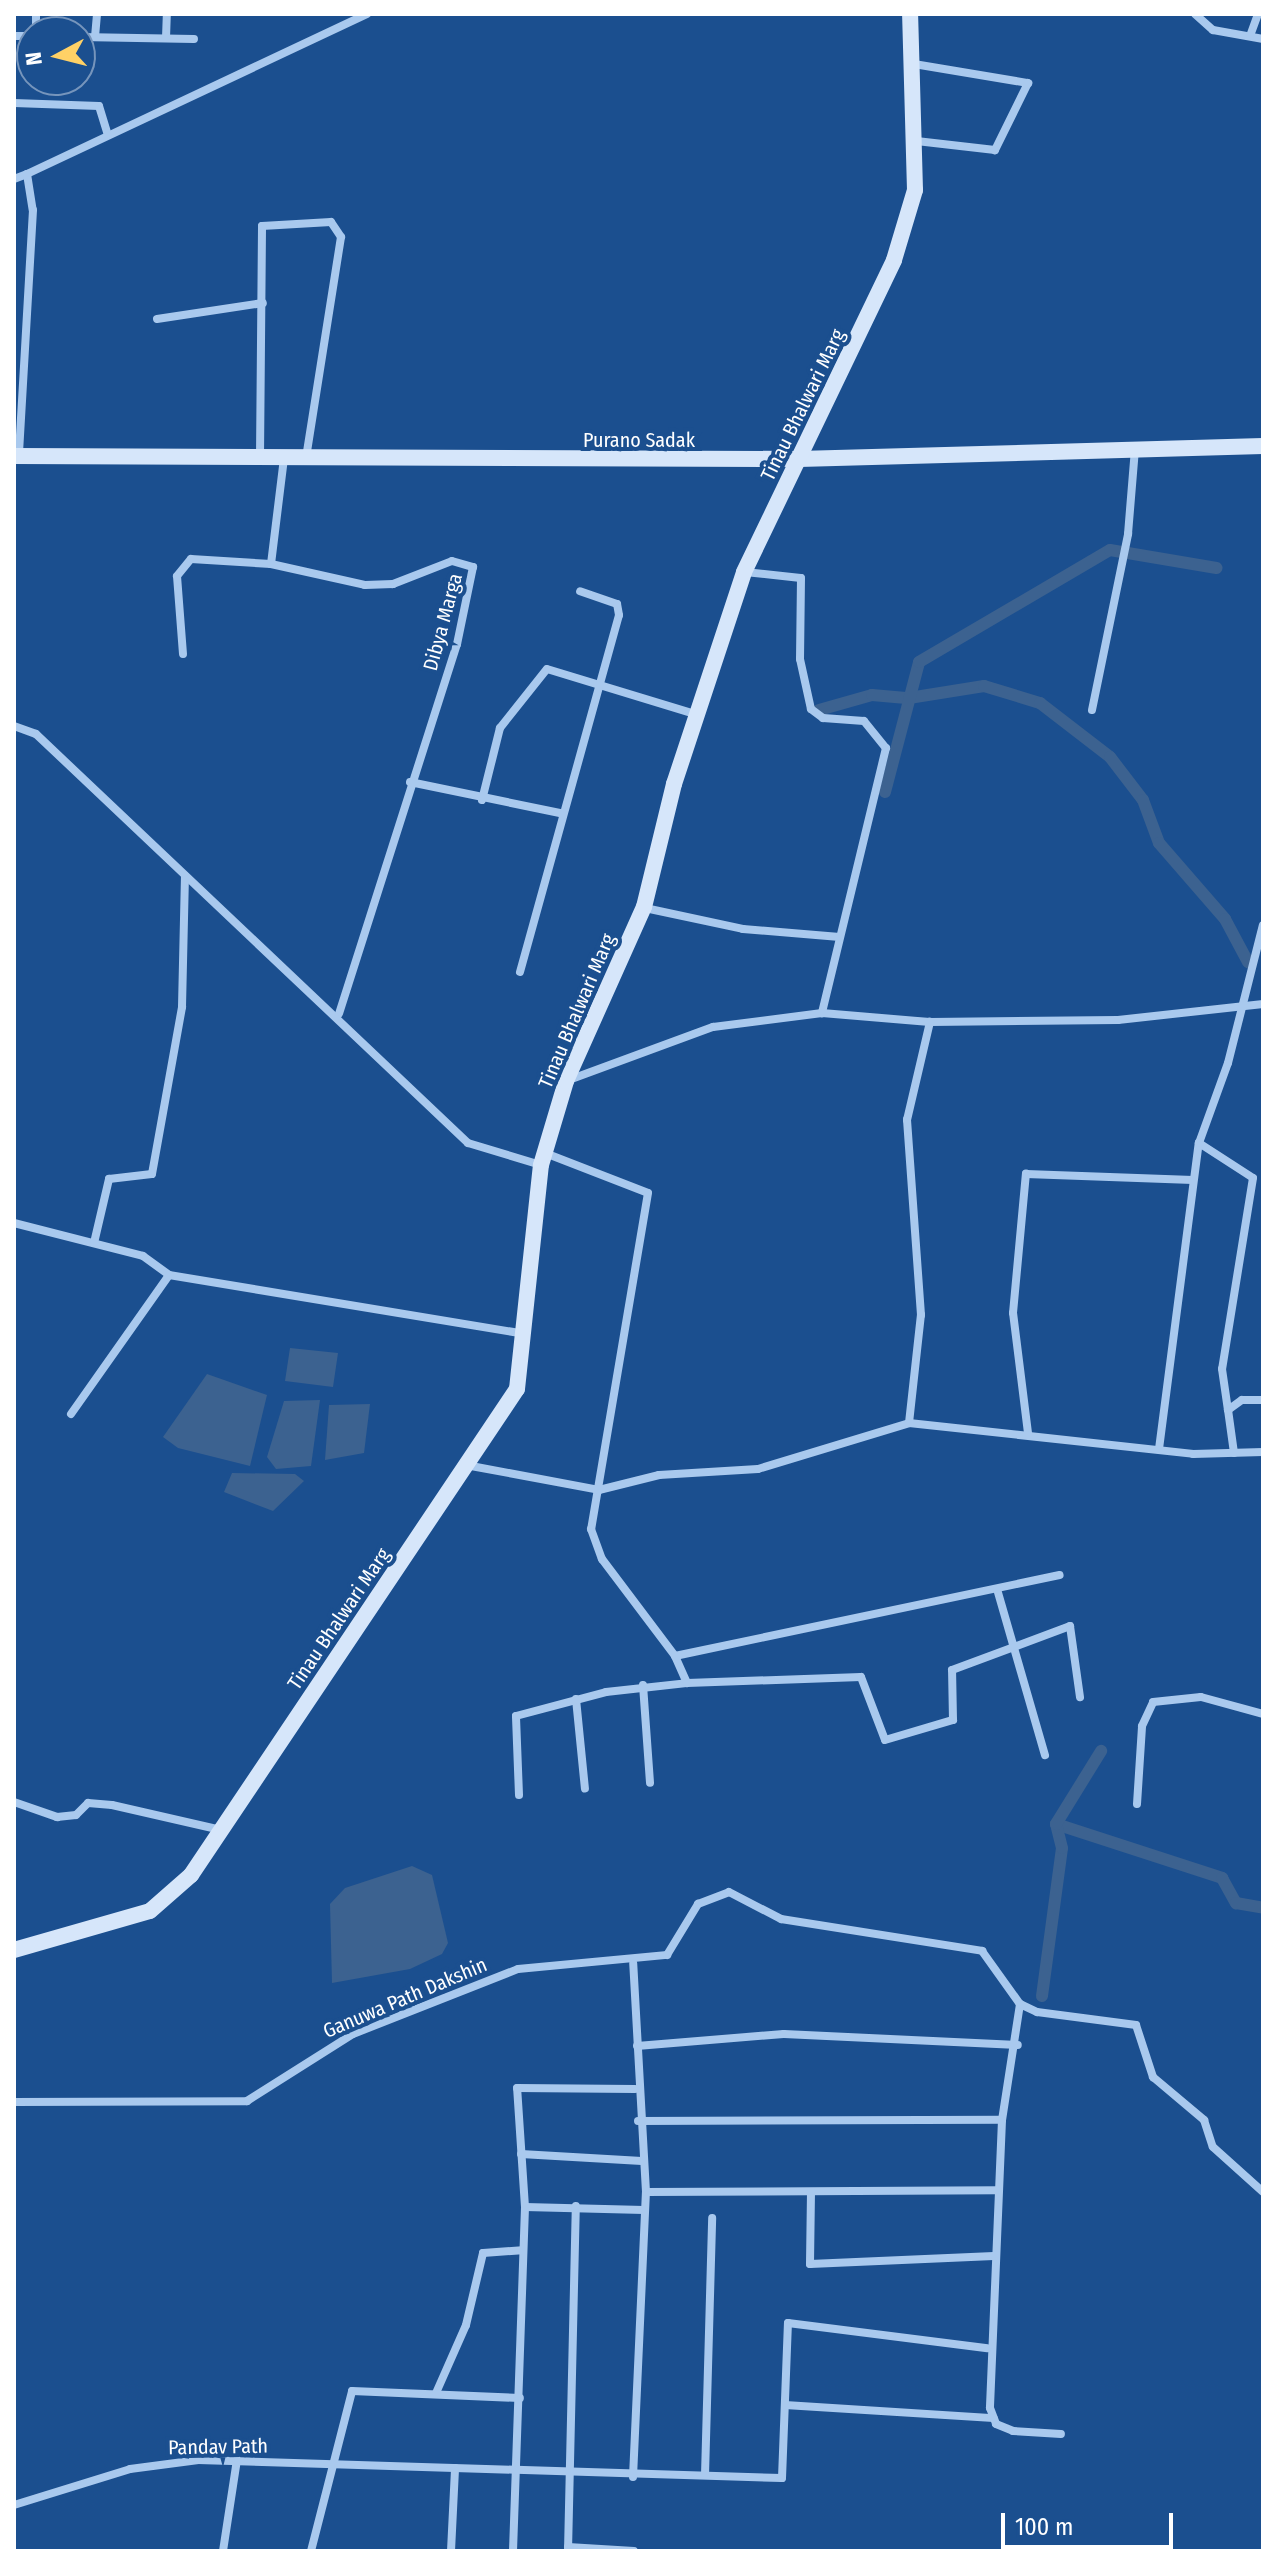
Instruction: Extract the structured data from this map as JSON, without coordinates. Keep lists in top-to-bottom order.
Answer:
{
  "streets": {
    "street": [
      "Tinau Bhalwari Marg",
      "Purano Sadak",
      "Dibya Marga",
      "Ganuwa Path Dakshin",
      "Pandav Path"
    ]
  },
  "crossings": [
    ["Tinau Bhalwari Marg", "Purano Sadak"]
  ],
  "scale_bar": "100 m",
  "north": "left"
}
